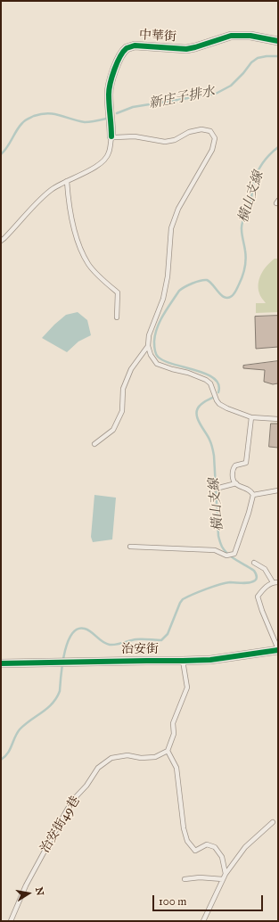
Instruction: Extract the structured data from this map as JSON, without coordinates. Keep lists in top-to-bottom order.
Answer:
{
  "streets": {
    "street": ["中華街", "治安街"],
    "lane": ["治安街49巷"]
  },
  "water": ["新庄子排水", "橫山支線"],
  "scale_bar": "100 m",
  "north": "right"
}
